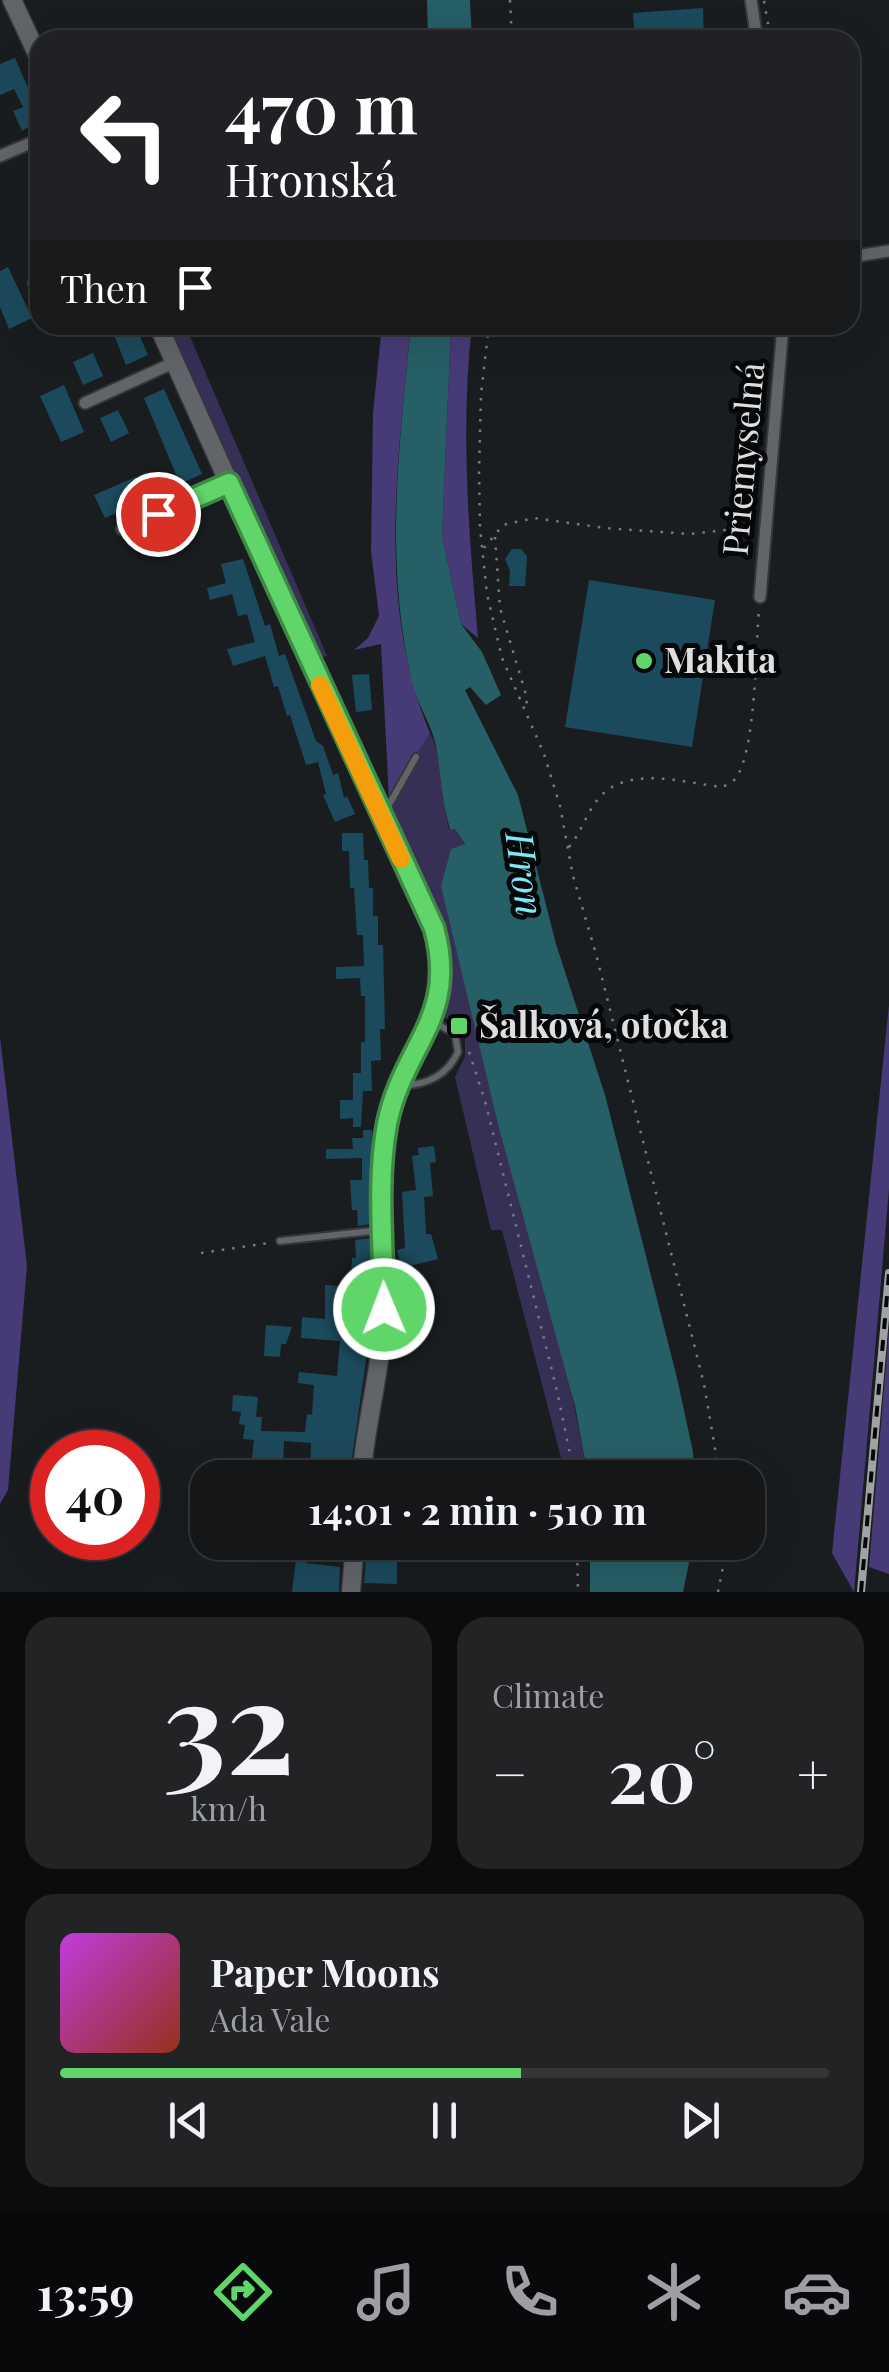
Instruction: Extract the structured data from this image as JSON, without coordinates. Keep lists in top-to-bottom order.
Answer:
{
  "streets": {
    "street": ["Priemyselná"]
  },
  "water": ["Hron"],
  "places": {
    "other": ["Makita"],
    "transit": ["Šalková, otočka"]
  },
  "page": {
    "turn": ["470 m", "Hronská"],
    "then": "Then",
    "limit": "40",
    "trip": "14:01 · 2 min · 510 m",
    "tile": [
      ["32", "km/h"],
      "Climate"
    ],
    "heat": ["−", "20°", "+"],
    "song": ["Paper Moons", "Ada Vale"],
    "tabs": "13:59"
  }
}
